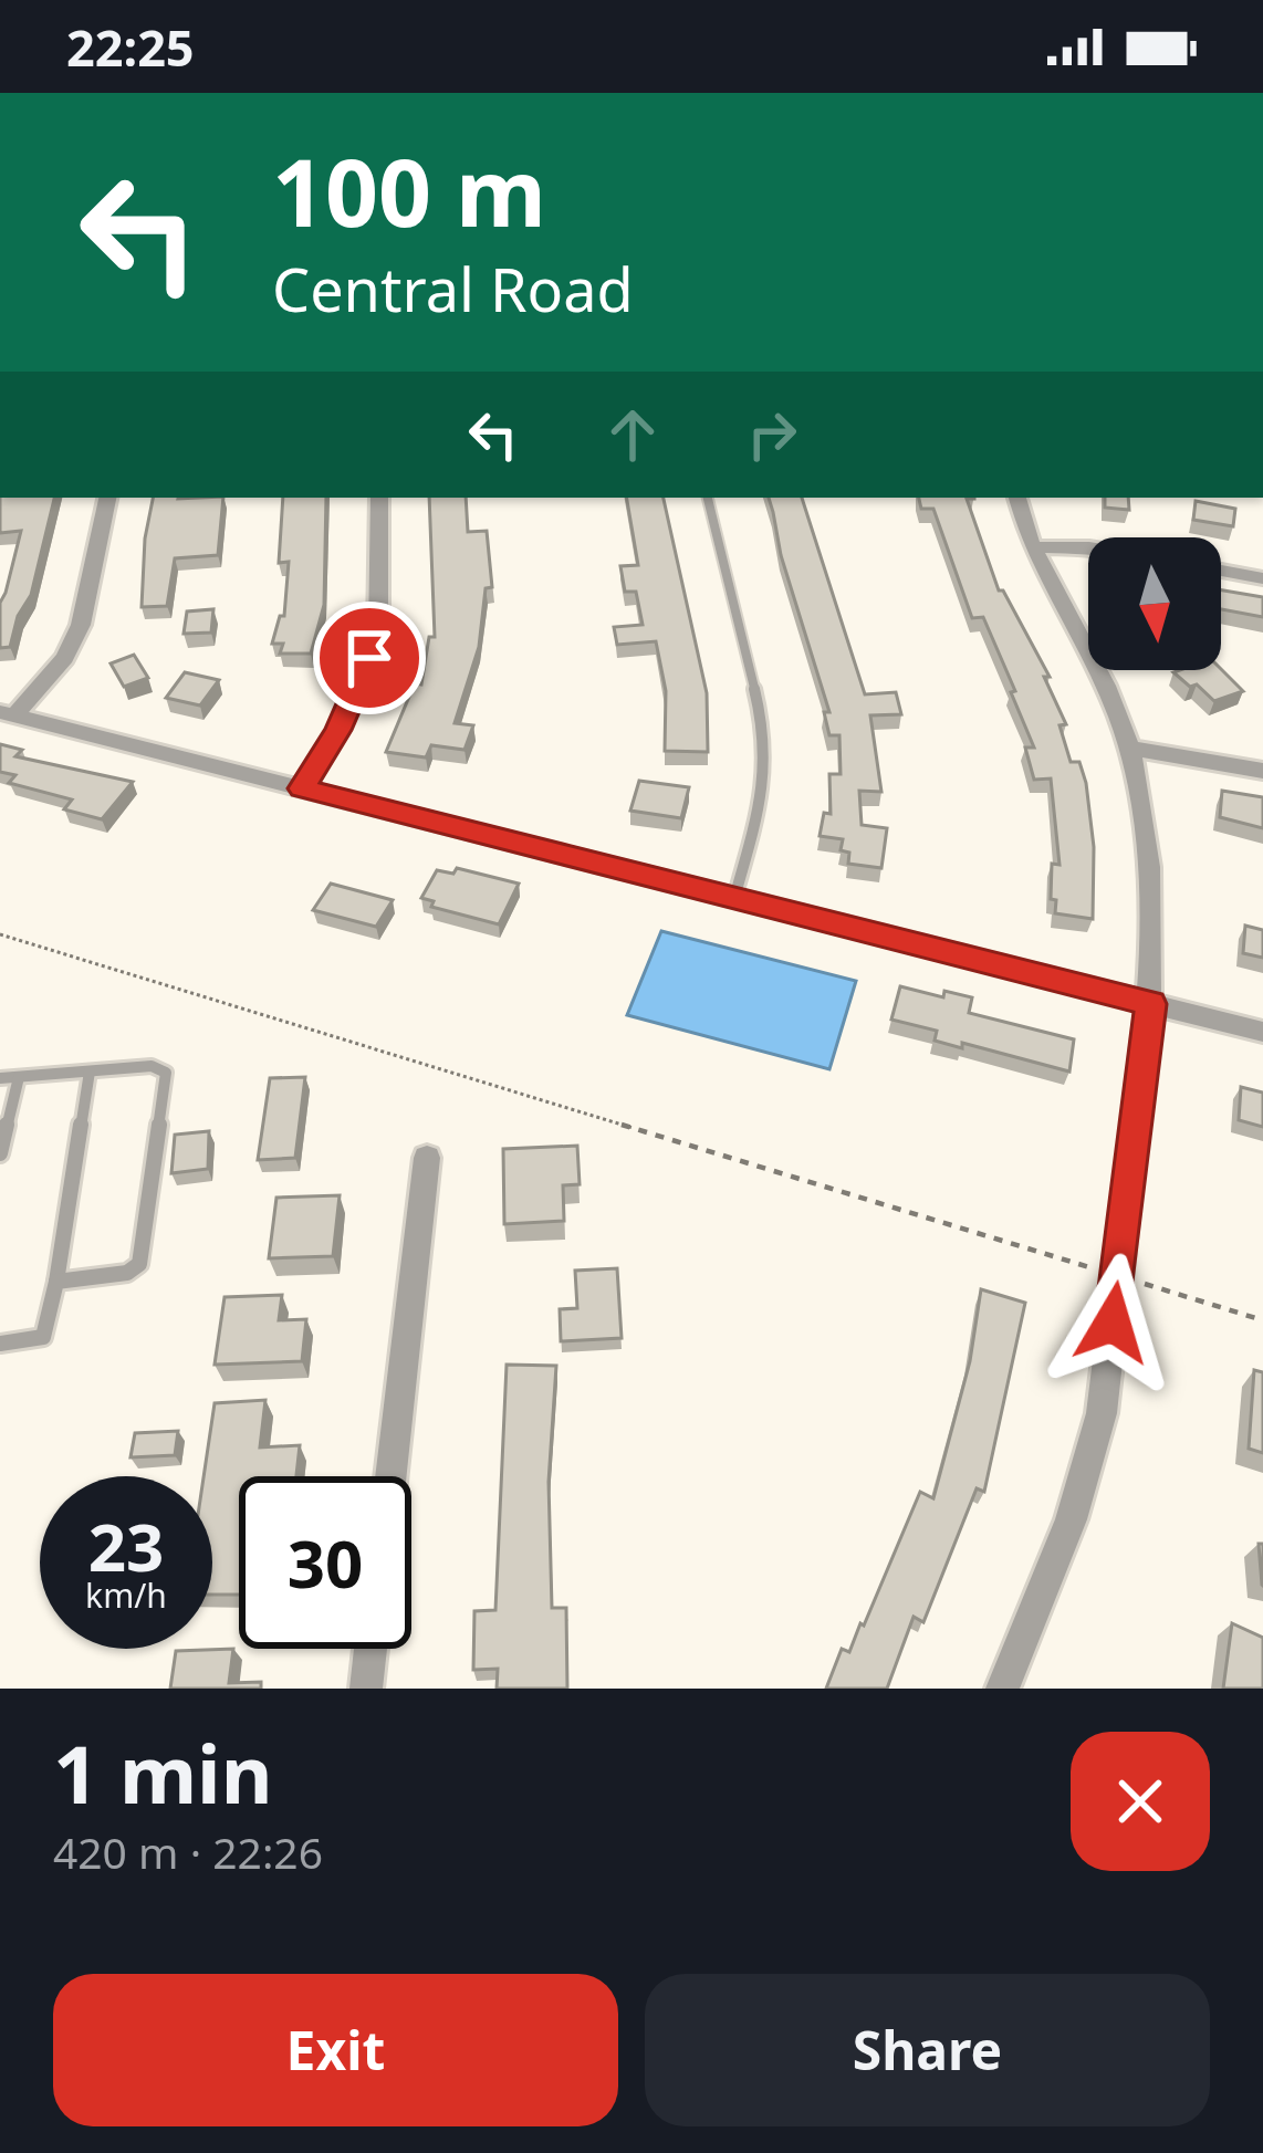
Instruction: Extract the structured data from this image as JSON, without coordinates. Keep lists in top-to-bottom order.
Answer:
{
  "north": "bottom",
  "page": {
    "status": "22:25",
    "turn": ["100 m", "Central Road"],
    "speed": "23 km/h",
    "limit": "30",
    "heading": ["1 min", "420 m · 22:26"],
    "buttons": ["Exit", "Share"]
  }
}
